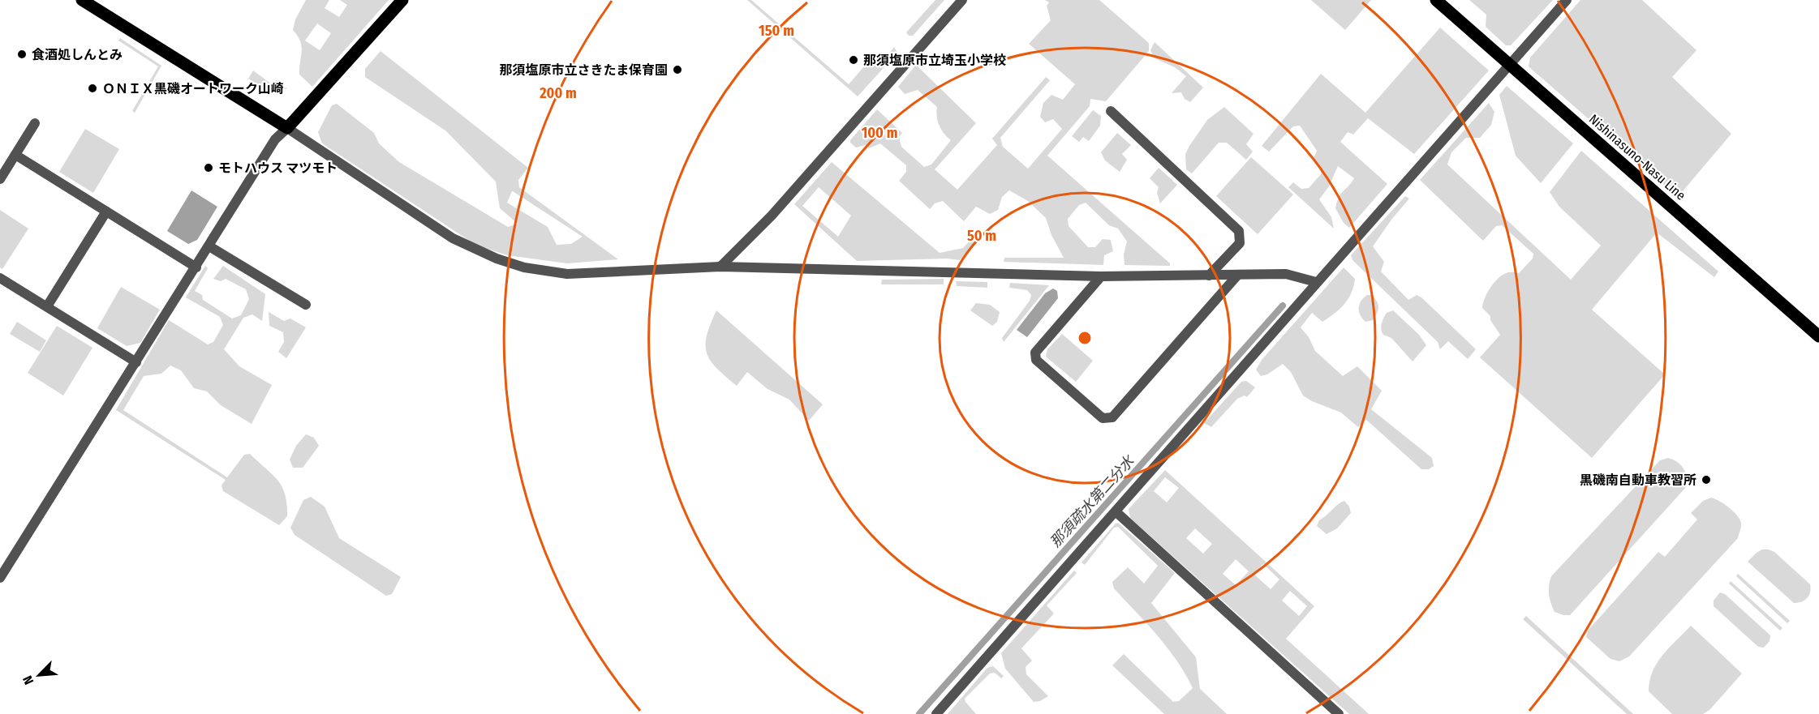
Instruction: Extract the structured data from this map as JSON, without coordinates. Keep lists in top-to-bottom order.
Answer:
{
  "streets": {
    "main road": ["Nishinasuno-Nasu Line"]
  },
  "water": ["那須疏水第二分水"],
  "places": [
    "食酒処しんとみ",
    "那須塩原市立埼玉小学校",
    "那須塩原市立さきたま保育園",
    "ＯＮＩＸ黒磯オートワーク山崎",
    "モトハウス マツモト",
    "黒磯南自動車教習所"
  ],
  "north": "bottom left",
  "rings": [
    "150 m",
    "200 m",
    "100 m",
    "50 m"
  ]
}
